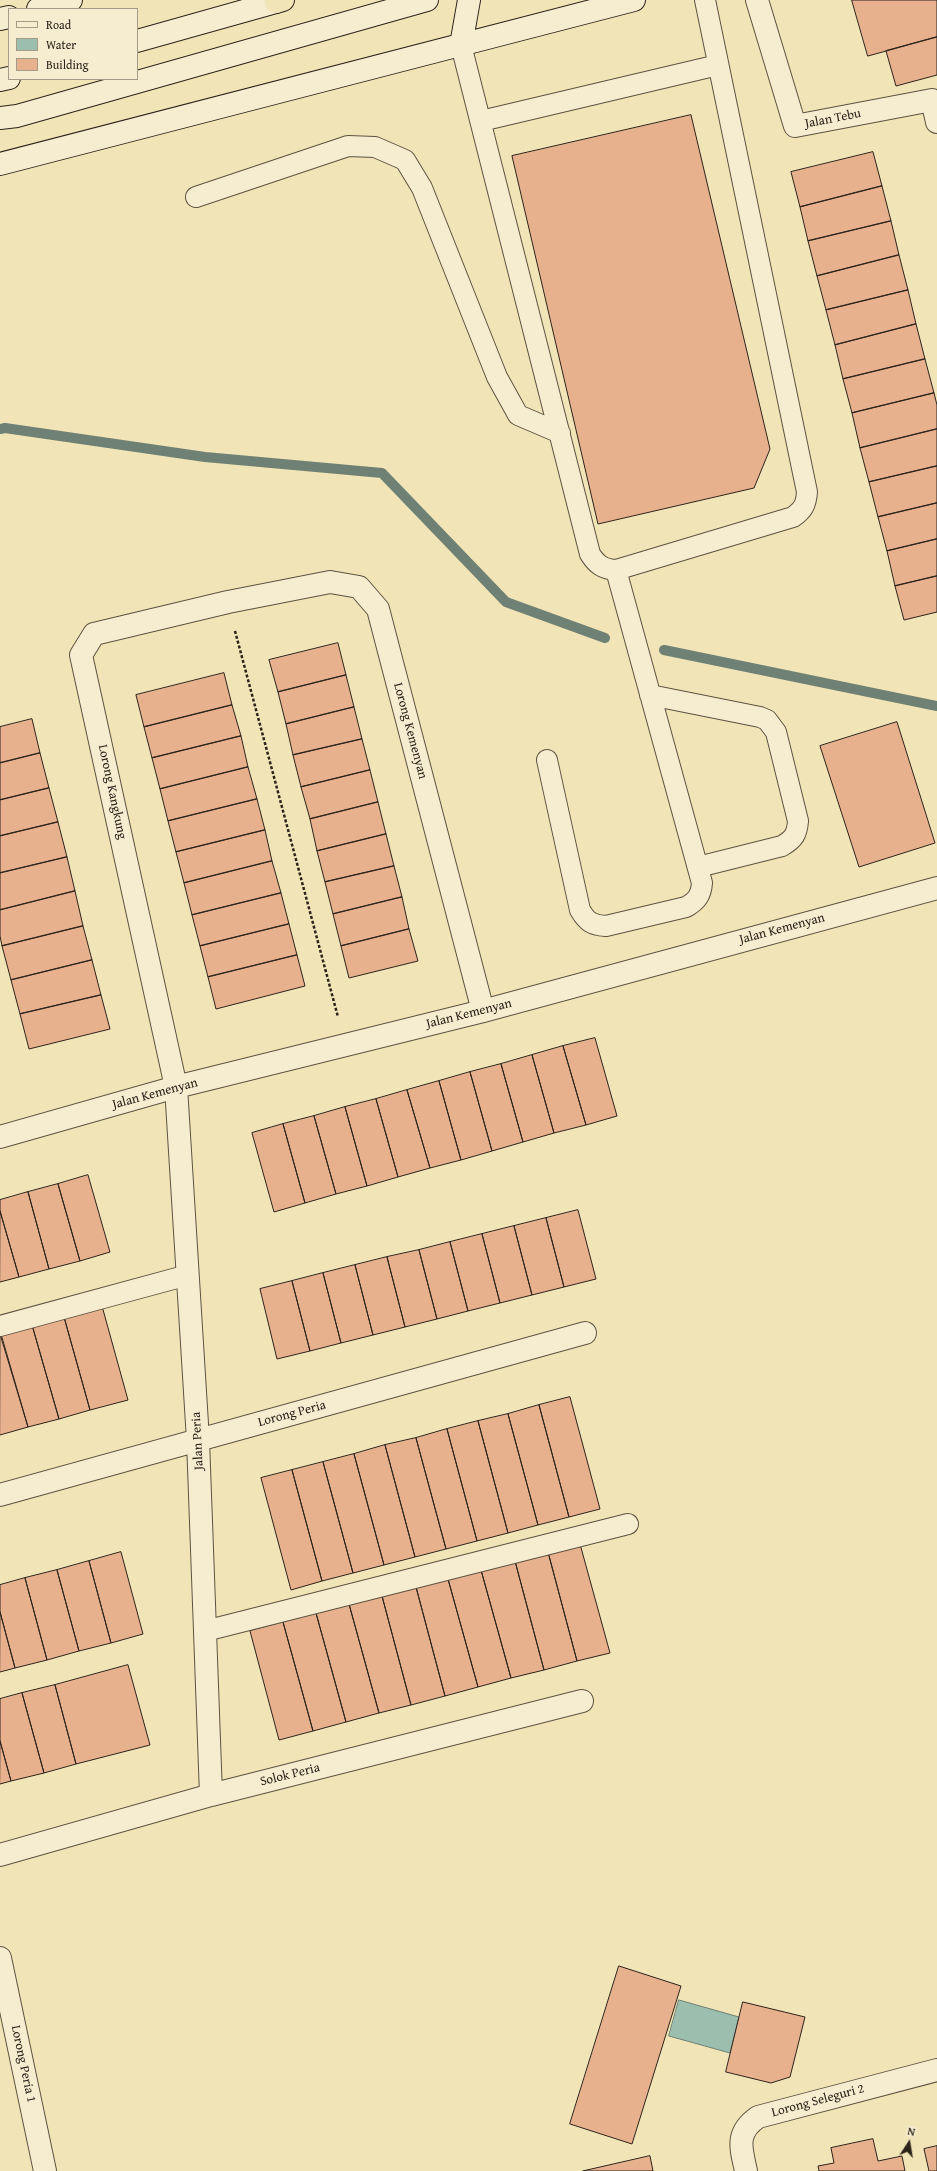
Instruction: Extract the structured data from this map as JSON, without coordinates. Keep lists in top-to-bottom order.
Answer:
{
  "streets": {
    "street": [
      "Jalan Tebu",
      "Lorong Kemenyan",
      "Lorong Kangkung",
      "Jalan Kemenyan",
      "Lorong Peria",
      "Jalan Peria",
      "Solok Peria",
      "Lorong Peria 1",
      "Lorong Seleguri 2"
    ]
  },
  "crossings": [
    ["Lorong Kemenyan", "Lorong Kangkung"],
    ["Lorong Kemenyan", "Jalan Kemenyan"],
    ["Lorong Kangkung", "Jalan Kemenyan"],
    ["Lorong Kangkung", "Jalan Peria"],
    ["Jalan Kemenyan", "Jalan Peria"],
    ["Lorong Peria", "Jalan Peria"],
    ["Jalan Peria", "Solok Peria"]
  ],
  "legend": ["Road", "Water", "Building"],
  "north": "top"
}
